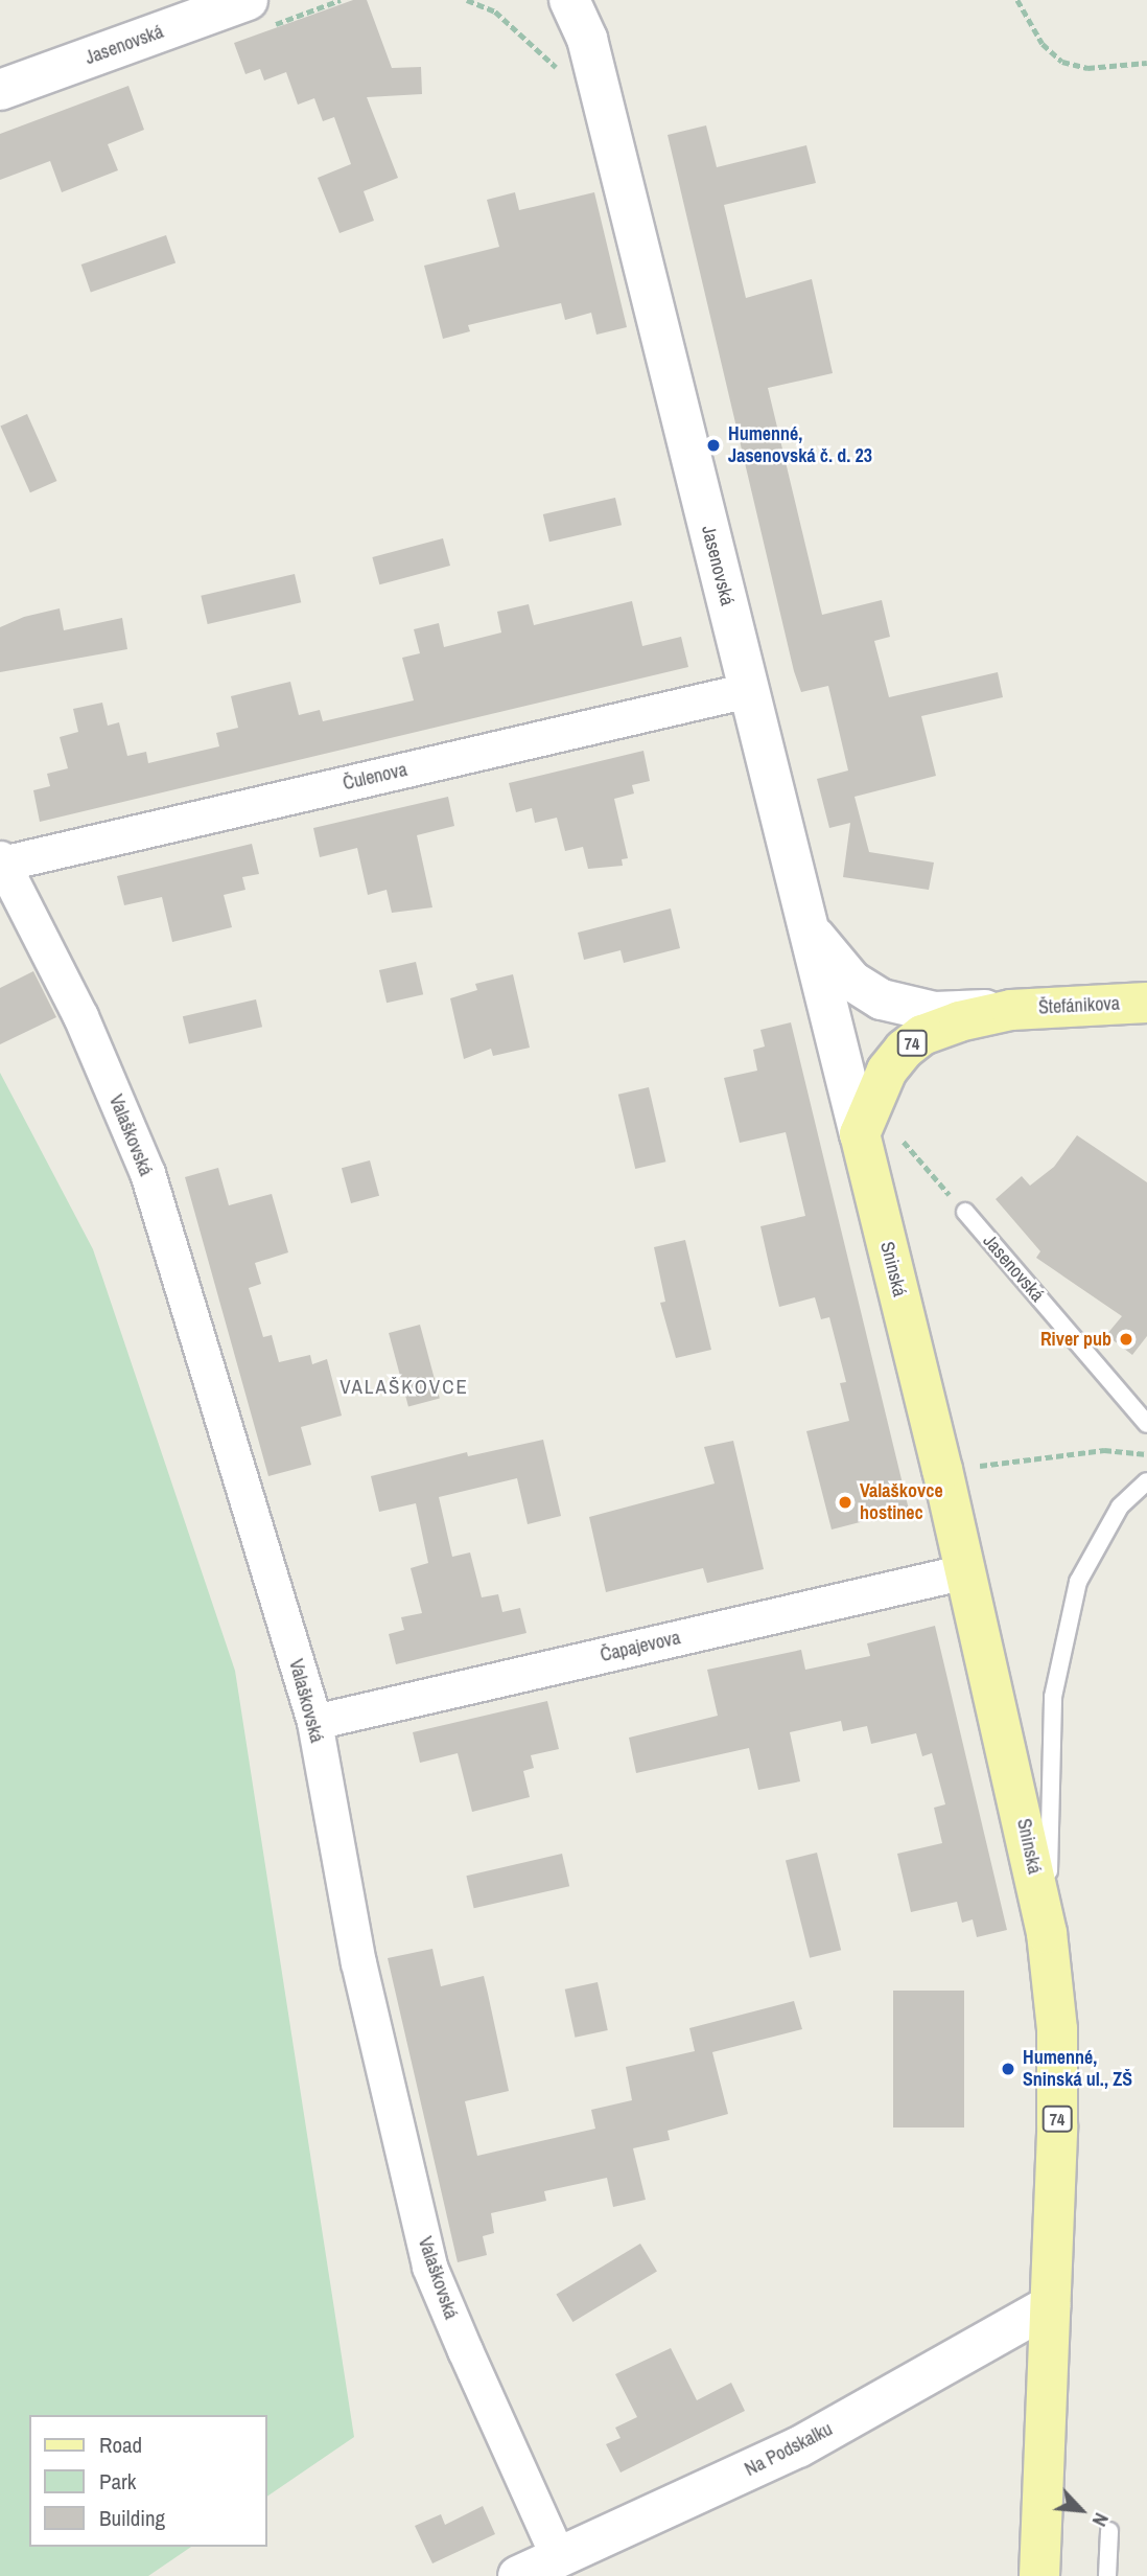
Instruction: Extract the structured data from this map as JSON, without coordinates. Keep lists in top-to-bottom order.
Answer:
{
  "streets": {
    "main road": ["Štefánikova", "74", "Sninská"],
    "street": [
      "Jasenovská",
      "Čulenova",
      "Valaškovská",
      "Čapajevova",
      "Na Podskalku"
    ]
  },
  "crossings": [
    ["Jasenovská", "Čulenova"],
    ["Jasenovská", "74"],
    ["Jasenovská", "Sninská"],
    ["Čulenova", "Valaškovská"],
    ["Štefánikova", "74"],
    ["74", "Sninská"],
    ["Valaškovská", "Čapajevova"],
    ["Valaškovská", "Na Podskalku"],
    ["Sninská", "Čapajevova"],
    ["Sninská", "Na Podskalku"]
  ],
  "districts": ["VALAŠKOVCE"],
  "places": [
    "Humenné, Jasenovská č. d. 23",
    "River pub",
    "Valaškovce hostinec",
    "Humenné, Sninská ul., ZŠ"
  ],
  "legend": ["Road", "Park", "Building"],
  "north": "bottom right"
}
